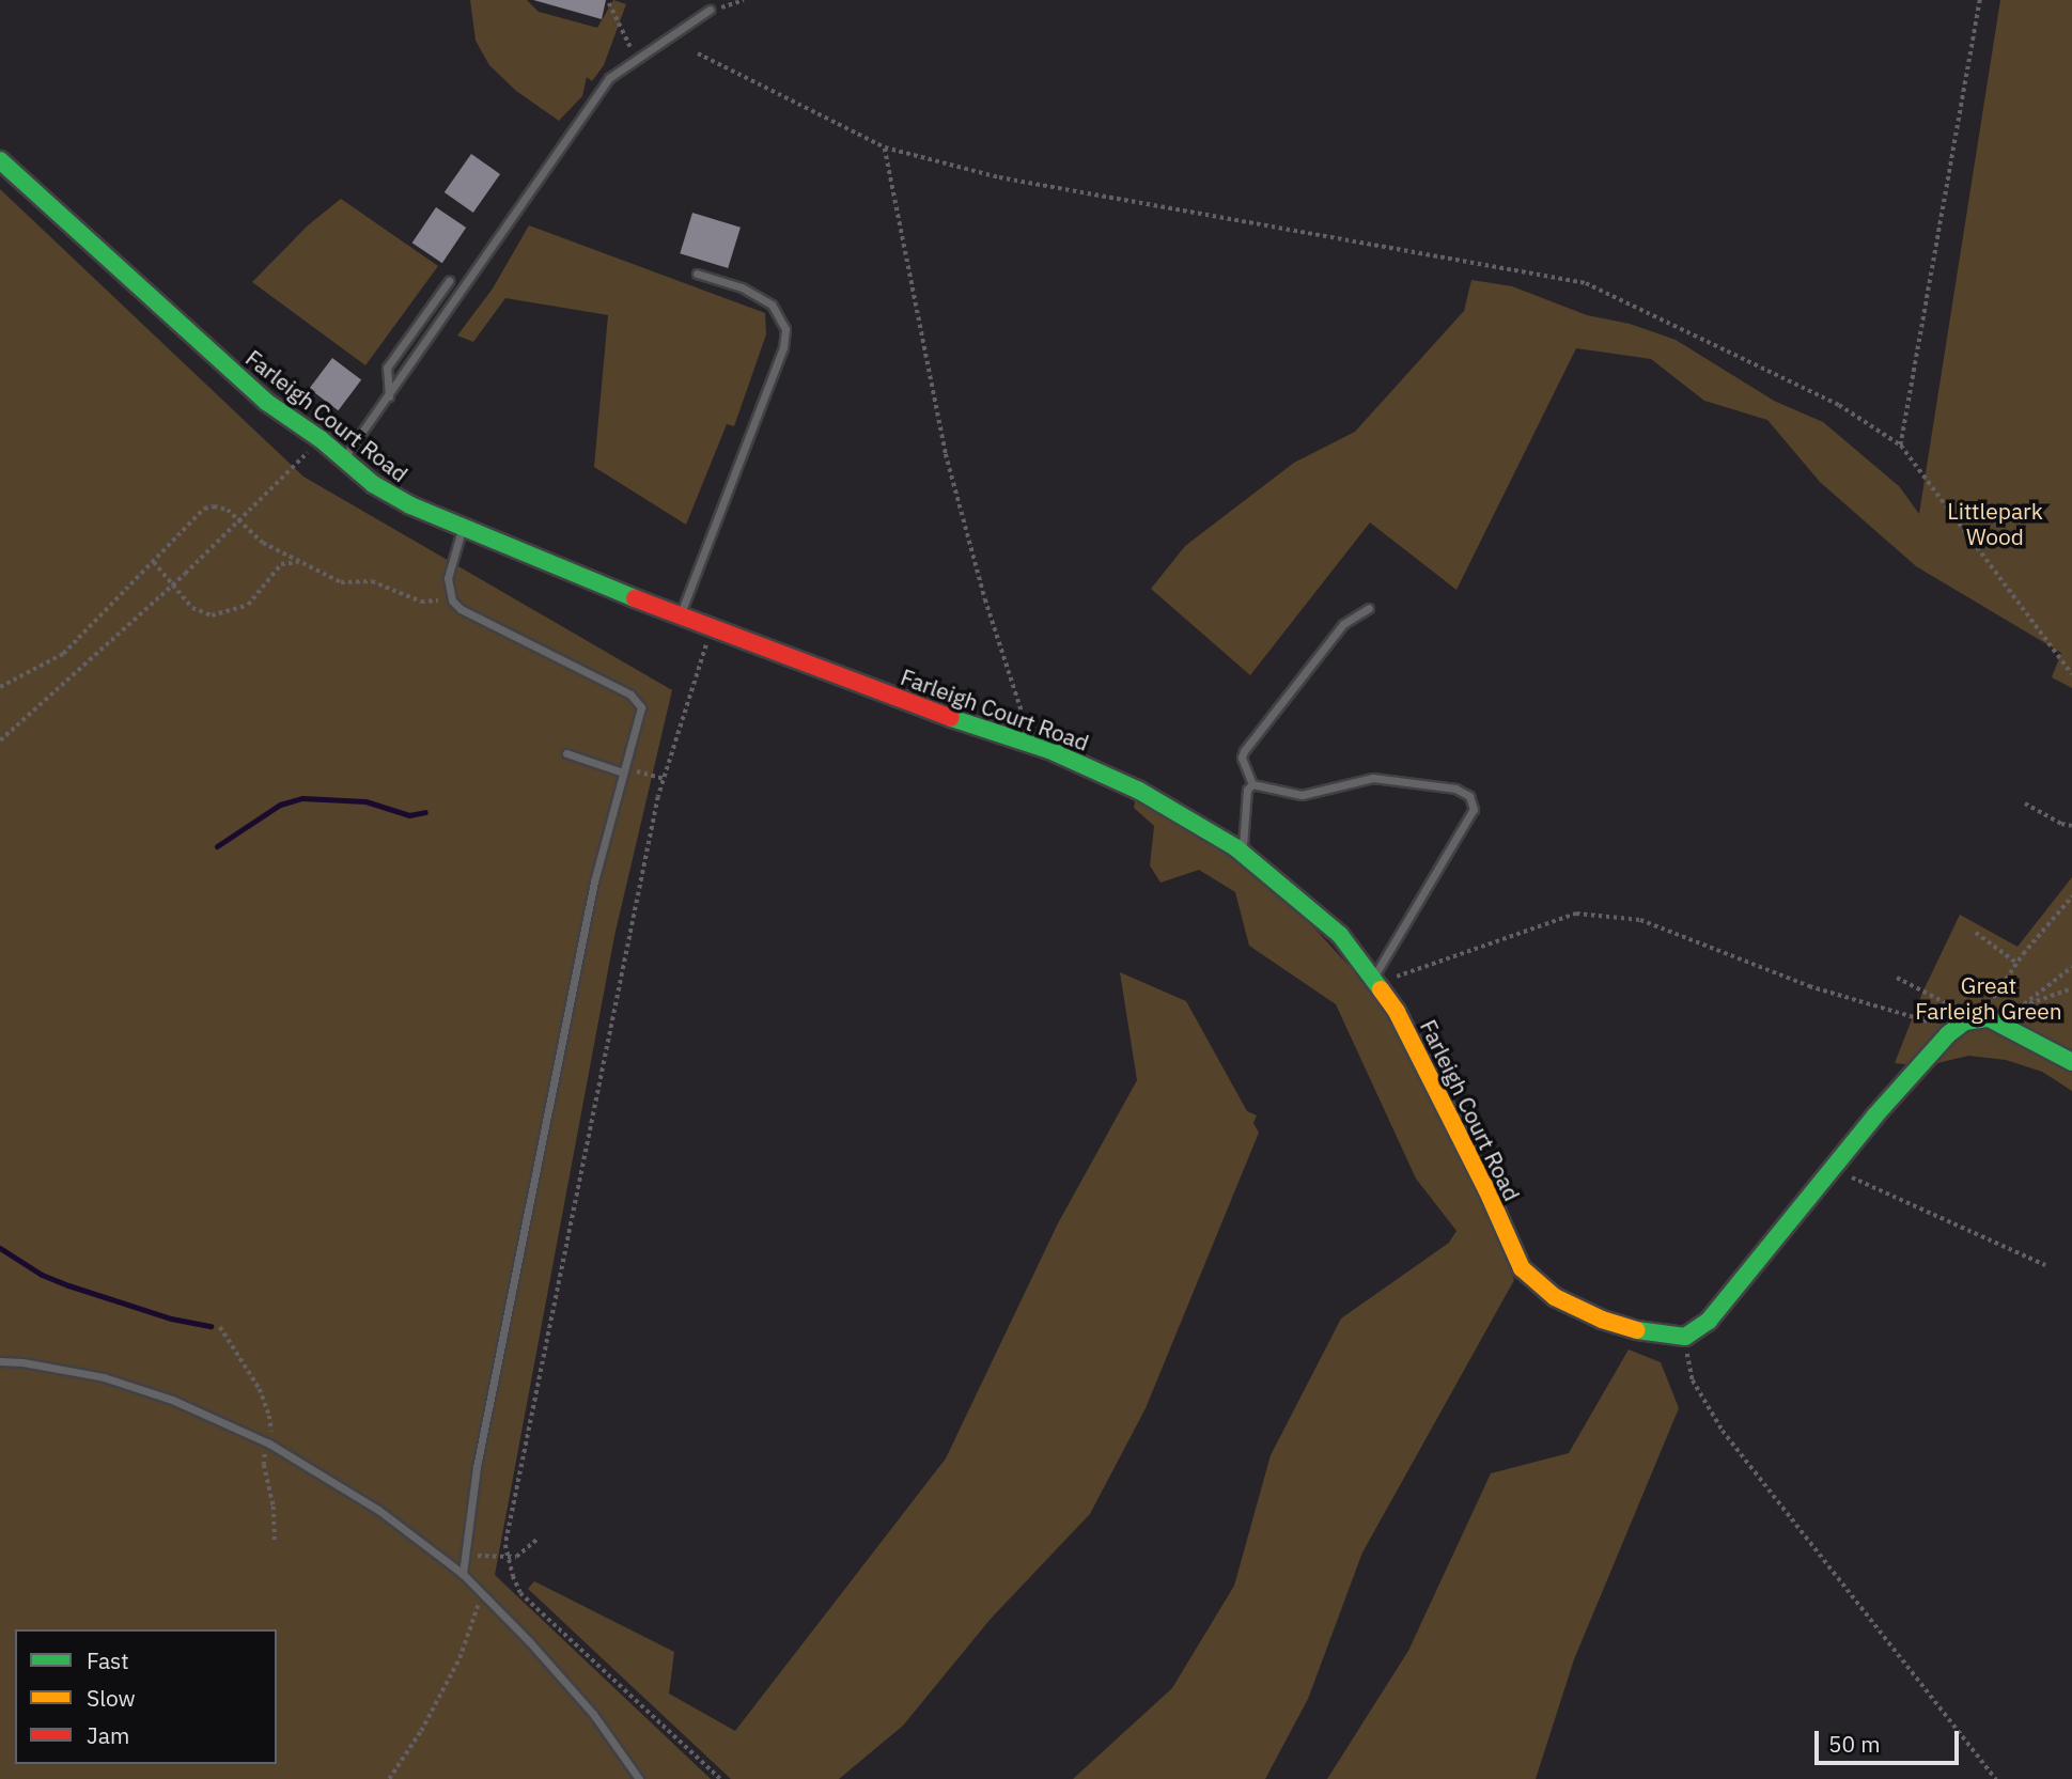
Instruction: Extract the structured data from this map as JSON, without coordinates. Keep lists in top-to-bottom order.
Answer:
{
  "streets": {
    "street": ["Farleigh Court Road"]
  },
  "parks": ["Littlepark Wood", "Great Farleigh Green"],
  "legend": ["Fast", "Slow", "Jam"],
  "scale_bar": "50 m"
}
